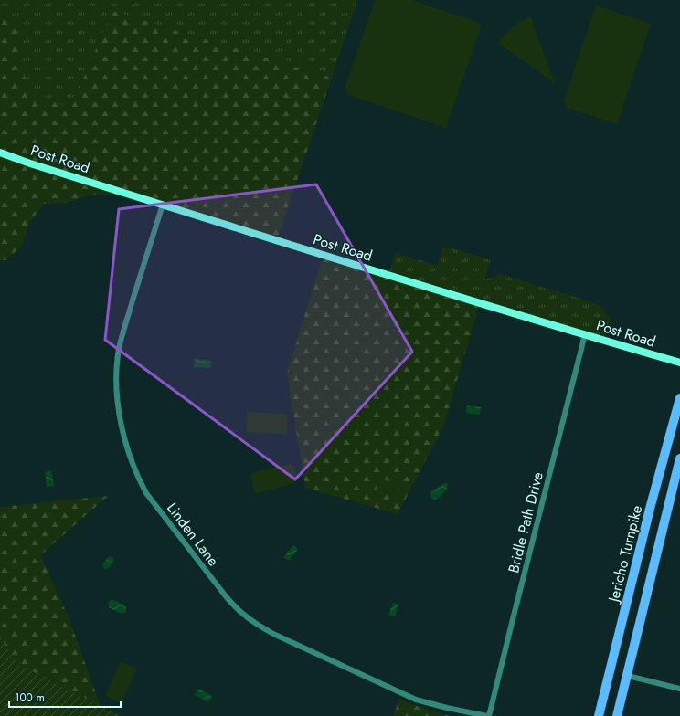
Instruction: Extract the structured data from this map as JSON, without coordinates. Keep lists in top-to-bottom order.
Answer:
{
  "streets": {
    "main road": ["Post Road", "Jericho Turnpike"],
    "street": ["Bridle Path Drive", "Linden Lane"]
  },
  "crossings": [
    ["Post Road", "Bridle Path Drive"],
    ["Post Road", "Linden Lane"],
    ["Bridle Path Drive", "Linden Lane"]
  ],
  "scale_bar": "100 m"
}
